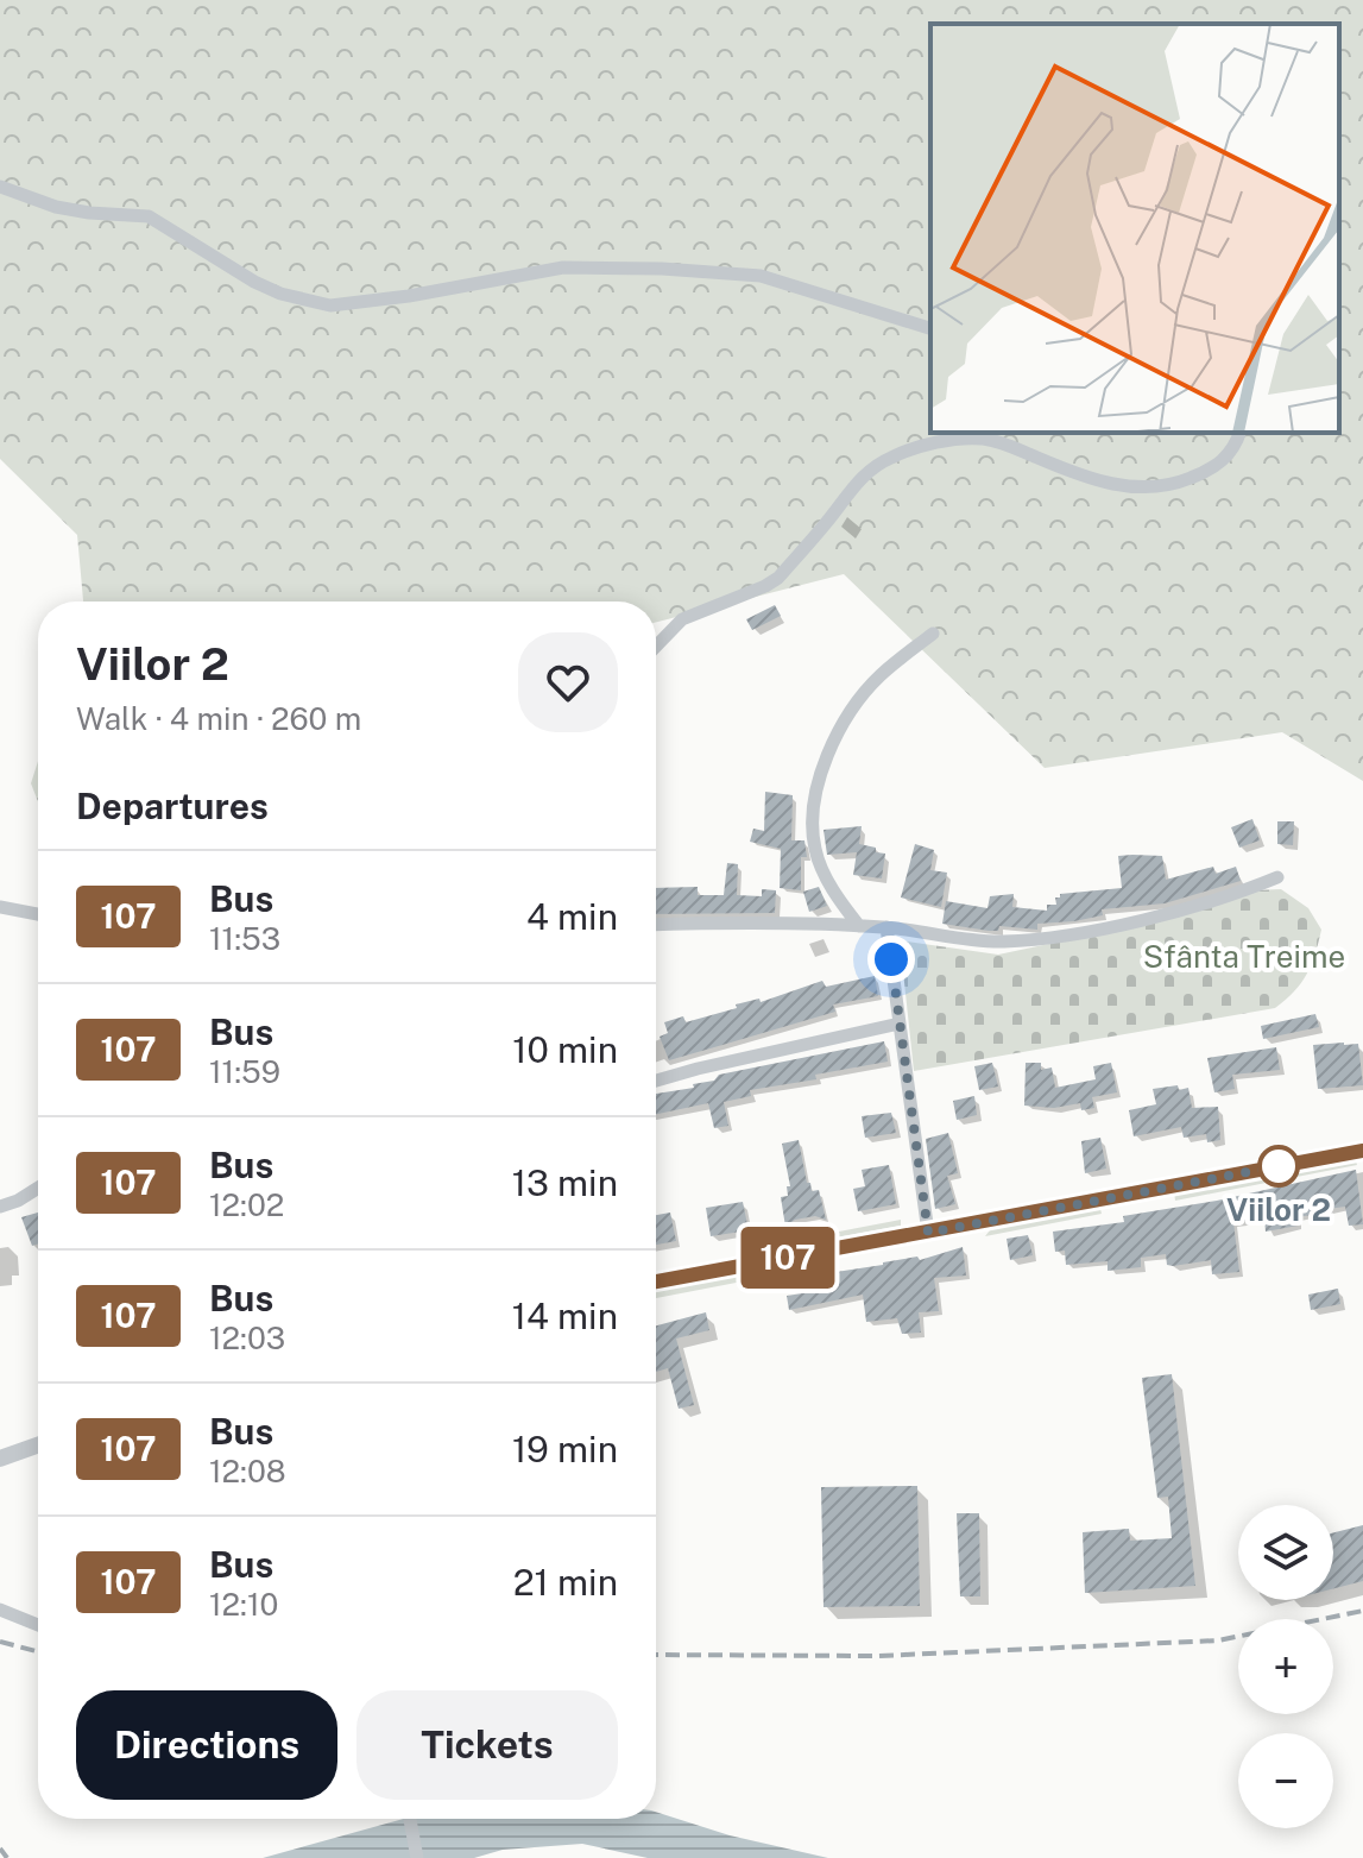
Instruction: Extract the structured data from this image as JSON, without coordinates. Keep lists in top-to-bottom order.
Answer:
{
  "parks": ["Sfânta Treime"],
  "places": ["Viilor 2"],
  "lines": ["bus line 107"],
  "page": {
    "on_map": "107",
    "heading": [
      ["Viilor 2", "Walk · 4 min · 260 m"],
      "Departures"
    ],
    "list": [
      {
        "mark": "107",
        "name": "Bus",
        "note": "11:53",
        "value": "4 min"
      },
      {
        "mark": "107",
        "name": "Bus",
        "note": "11:59",
        "value": "10 min"
      },
      {
        "mark": "107",
        "name": "Bus",
        "note": "12:02",
        "value": "13 min"
      },
      {
        "mark": "107",
        "name": "Bus",
        "note": "12:03",
        "value": "14 min"
      },
      {
        "mark": "107",
        "name": "Bus",
        "note": "12:08",
        "value": "19 min"
      },
      {
        "mark": "107",
        "name": "Bus",
        "note": "12:10",
        "value": "21 min"
      }
    ],
    "map_buttons": ["+", "−"],
    "buttons": ["Directions", "Tickets"]
  }
}
